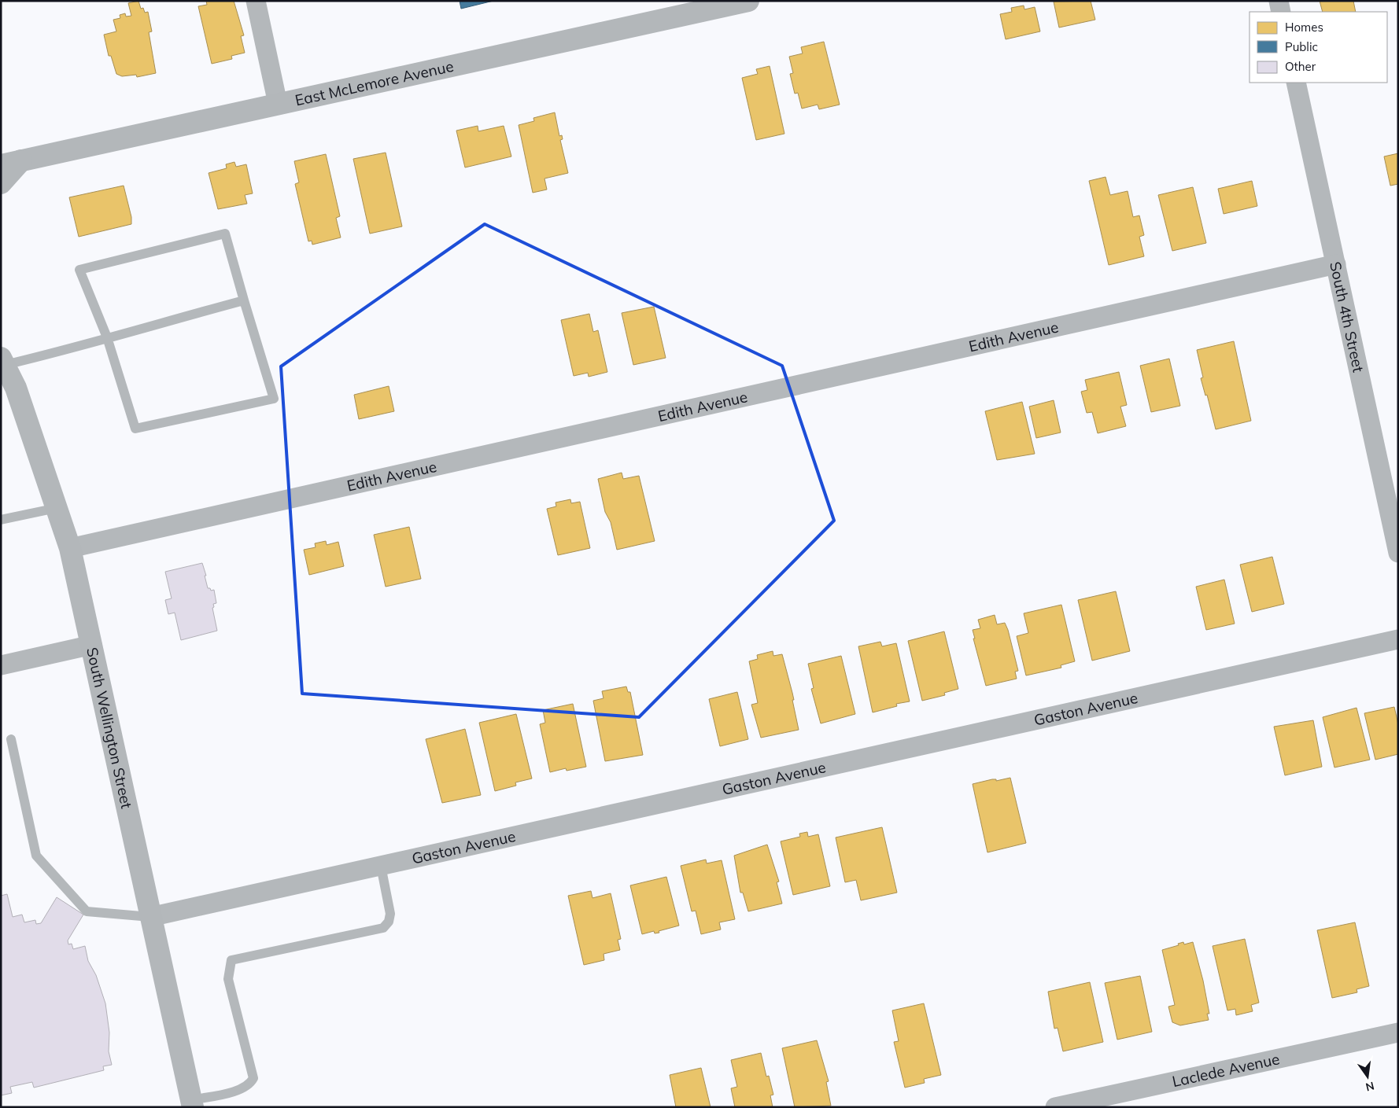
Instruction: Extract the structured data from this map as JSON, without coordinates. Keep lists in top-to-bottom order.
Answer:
{
  "streets": {
    "street": [
      "East McLemore Avenue",
      "South 4th Street",
      "Edith Avenue",
      "Gaston Avenue",
      "South Wellington Street",
      "Laclede Avenue"
    ]
  },
  "crossings": [
    ["South 4th Street", "Edith Avenue"],
    ["Edith Avenue", "South Wellington Street"],
    ["Gaston Avenue", "South Wellington Street"]
  ],
  "legend": ["Homes", "Public", "Other"],
  "north": "bottom"
}
